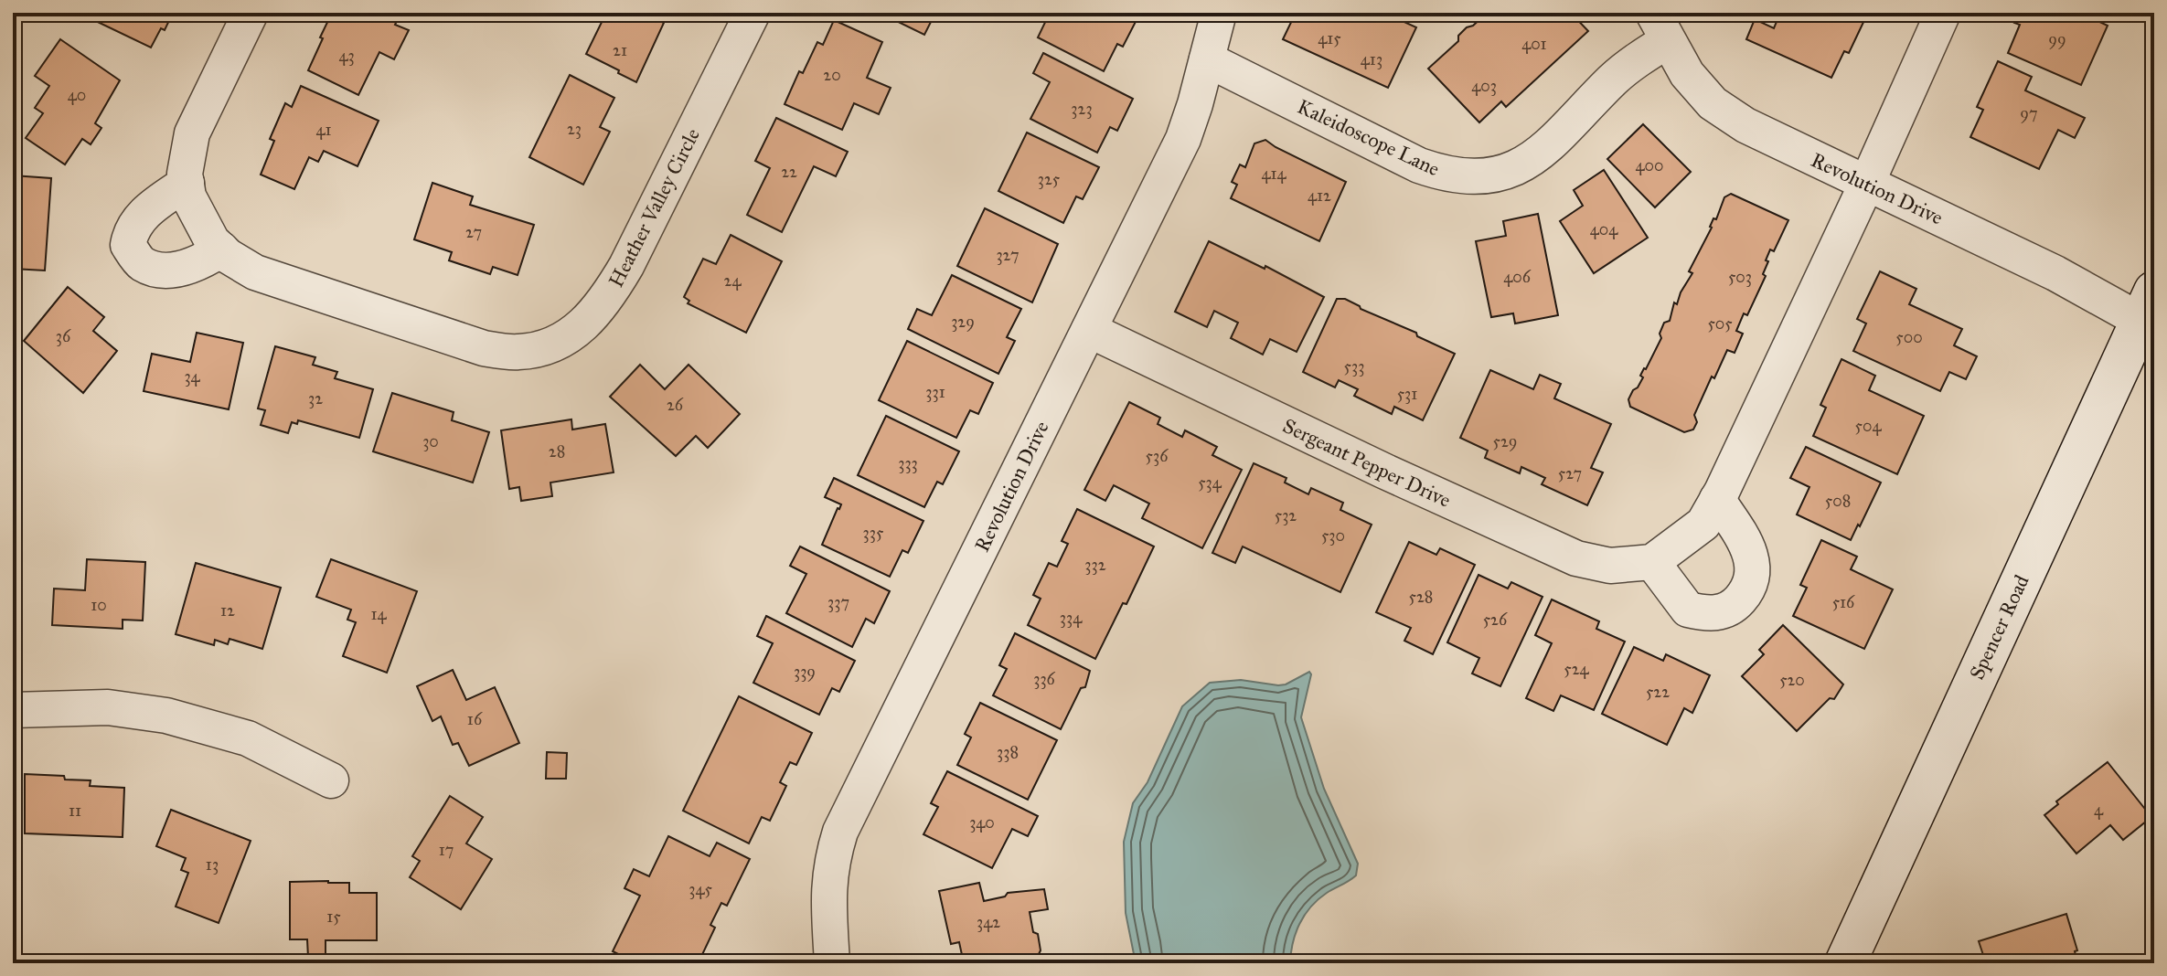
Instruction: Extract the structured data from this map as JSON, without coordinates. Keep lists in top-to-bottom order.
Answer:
{
  "streets": {
    "main road": ["Spencer Road"],
    "street": [
      "Kaleidoscope Lane",
      "Revolution Drive",
      "Heather Valley Circle",
      "Sergeant Pepper Drive"
    ]
  },
  "crossings": [
    ["Kaleidoscope Lane", "Revolution Drive"],
    ["Revolution Drive", "Sergeant Pepper Drive"],
    ["Revolution Drive", "Spencer Road"]
  ],
  "house_numbers": [
    "415",
    "99",
    "401",
    "21",
    "43",
    "413",
    "20",
    "403",
    "40",
    "323",
    "97",
    "23",
    "41",
    "400",
    "22",
    "414",
    "325",
    "412",
    "404",
    "27",
    "327",
    "406",
    "503",
    "24",
    "329",
    "505",
    "36",
    "500",
    "533",
    "34",
    "331",
    "531",
    "32",
    "26",
    "504",
    "30",
    "529",
    "28",
    "536",
    "333",
    "527",
    "534",
    "508",
    "532",
    "335",
    "530",
    "332",
    "528",
    "337",
    "516",
    "10",
    "12",
    "14",
    "334",
    "526",
    "524",
    "339",
    "336",
    "520",
    "522",
    "16",
    "338",
    "4",
    "11",
    "340",
    "17",
    "13",
    "345",
    "15",
    "342"
  ]
}
